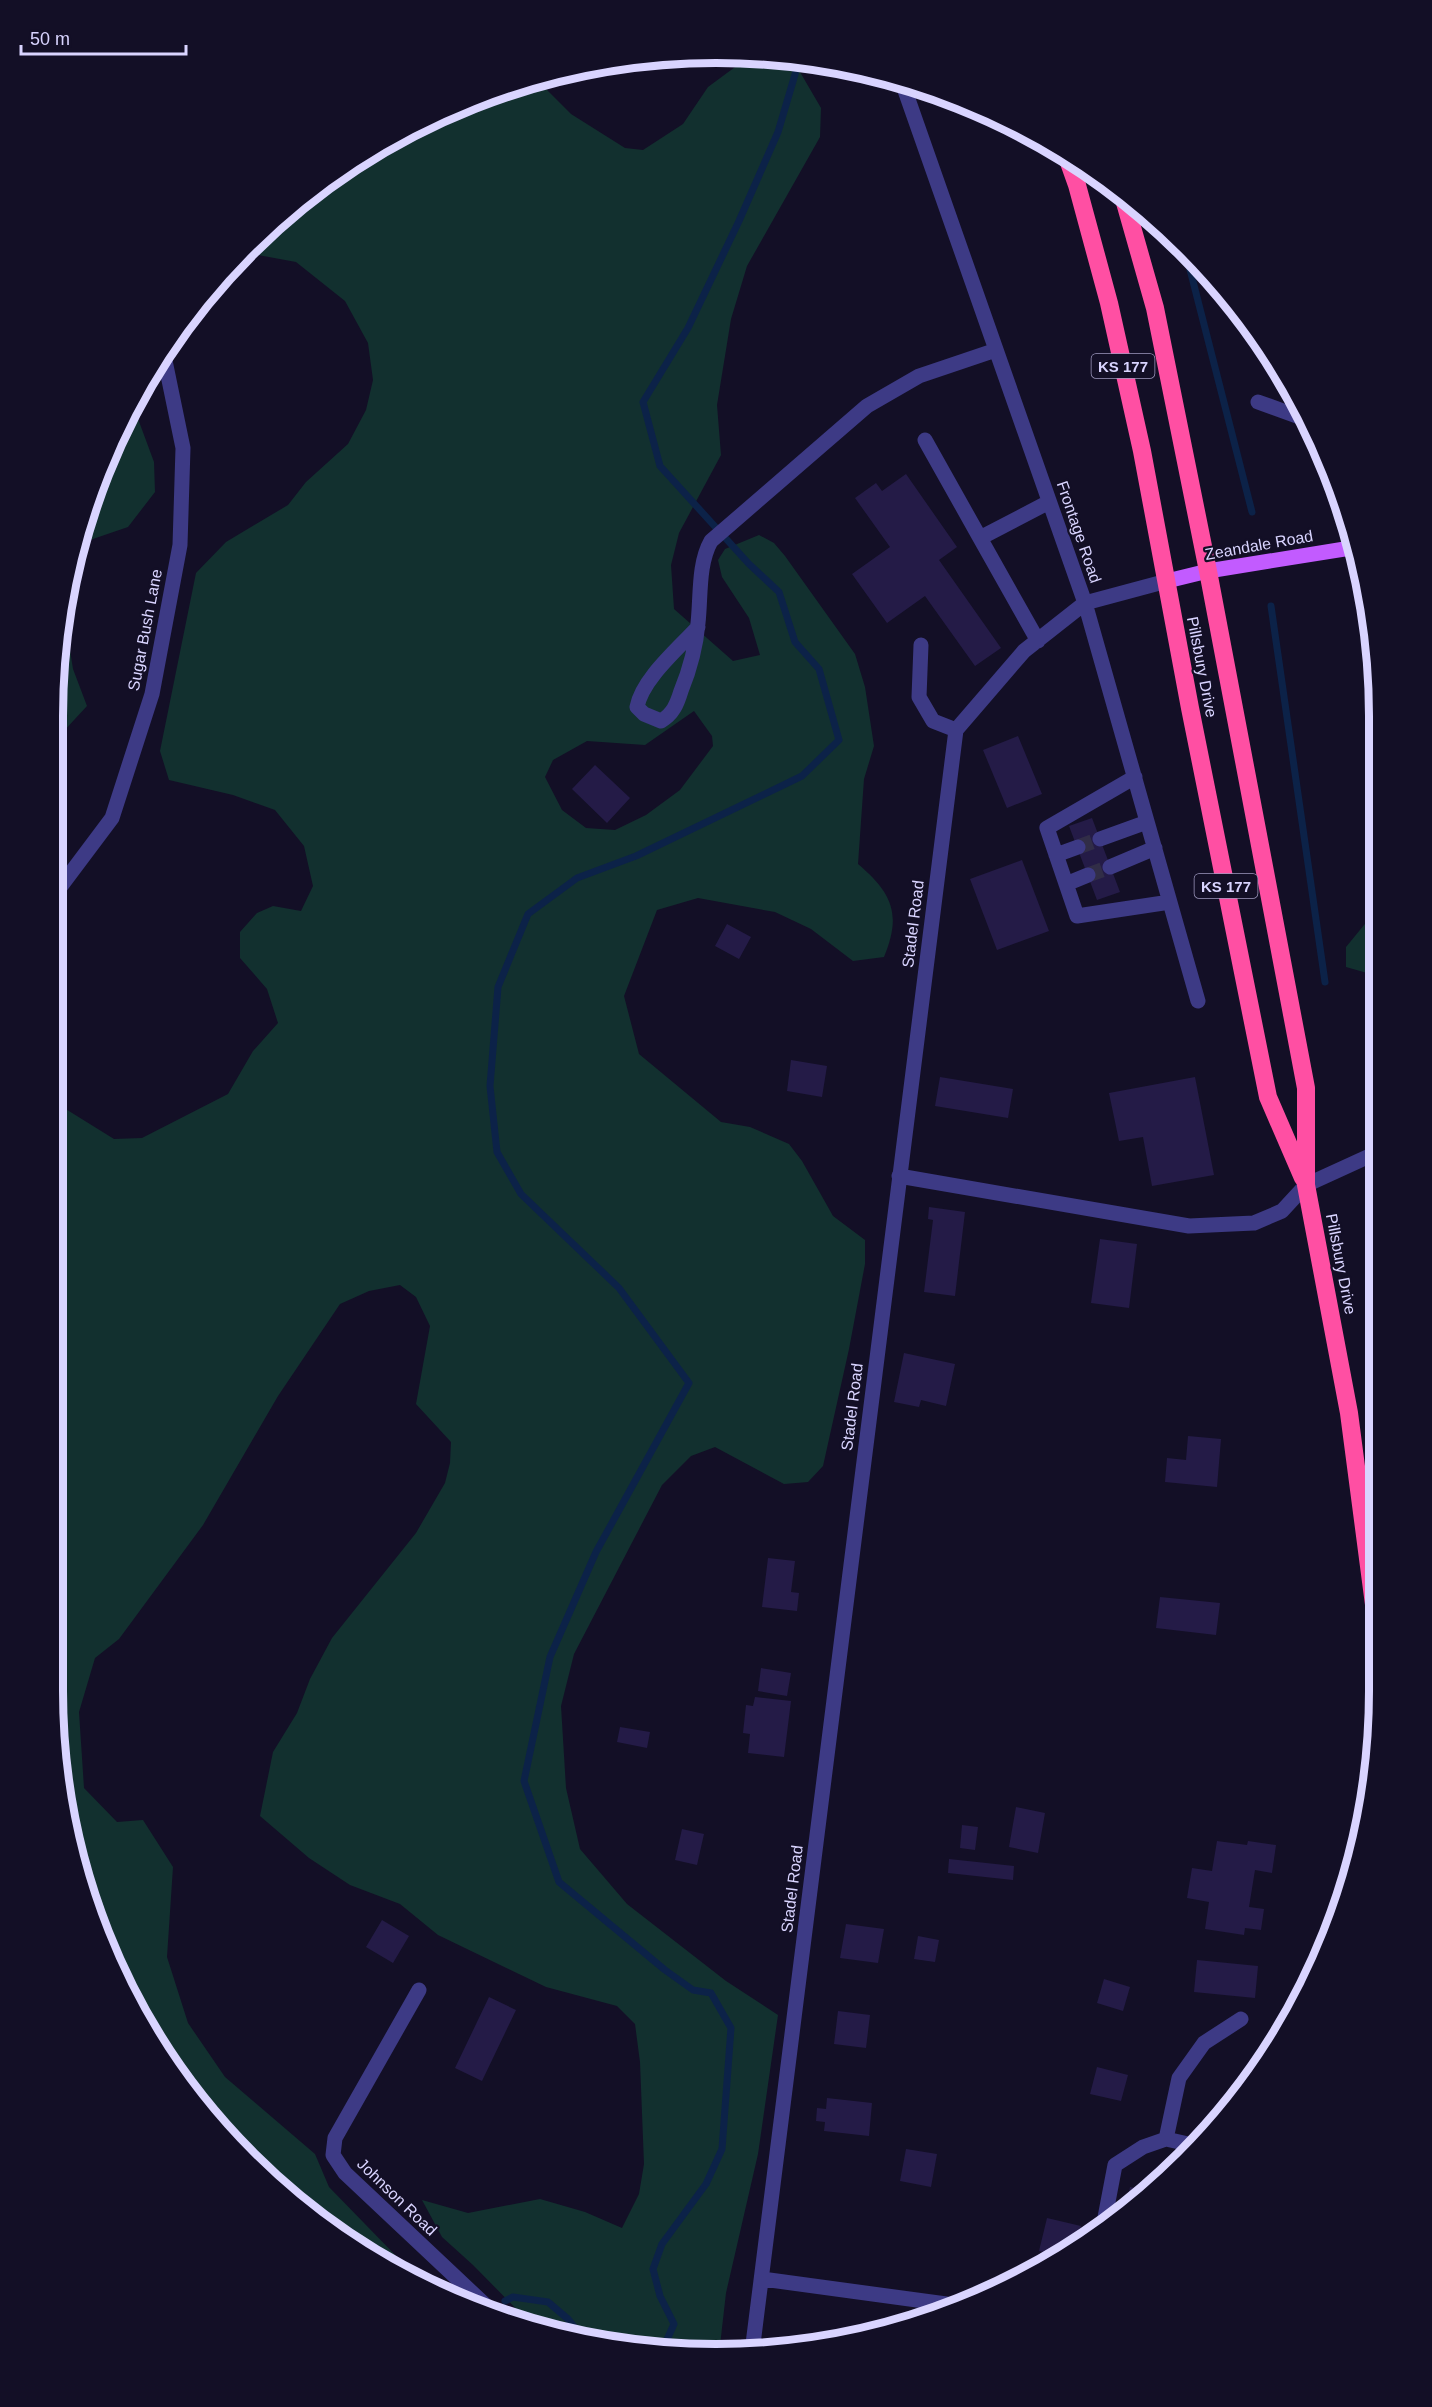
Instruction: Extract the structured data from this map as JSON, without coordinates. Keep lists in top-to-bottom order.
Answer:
{
  "streets": {
    "highway": ["KS 177", "Pillsbury Drive"],
    "main road": ["Zeandale Road"],
    "street": [
      "Frontage Road",
      "Sugar Bush Lane",
      "Stadel Road",
      "Johnson Road"
    ]
  },
  "crossings": [
    ["Zeandale Road", "Pillsbury Drive"]
  ],
  "scale_bar": "50 m"
}
